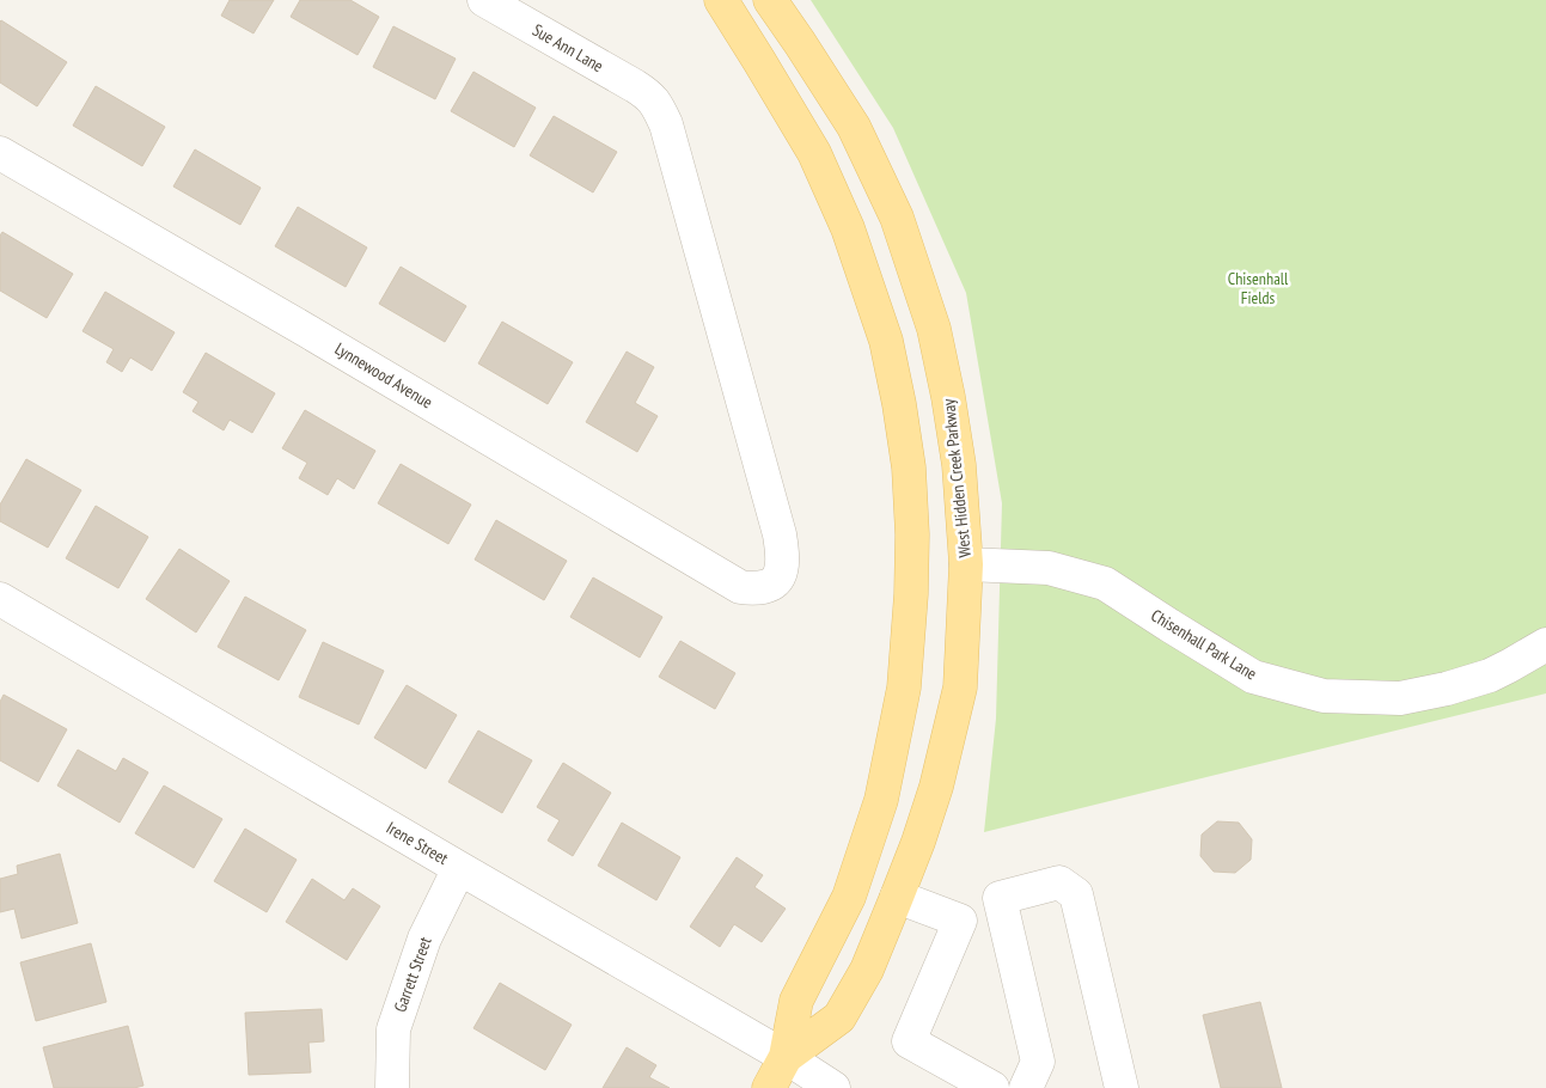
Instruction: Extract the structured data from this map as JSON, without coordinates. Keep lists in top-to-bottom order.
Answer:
{
  "streets": {
    "main road": ["West Hidden Creek Parkway"],
    "street": [
      "Sue Ann Lane",
      "Lynnewood Avenue",
      "Chisenhall Park Lane",
      "Irene Street",
      "Garrett Street"
    ]
  },
  "crossings": [
    ["Sue Ann Lane", "Lynnewood Avenue"],
    ["West Hidden Creek Parkway", "Chisenhall Park Lane"],
    ["West Hidden Creek Parkway", "Irene Street"],
    ["Irene Street", "Garrett Street"]
  ],
  "parks": ["Chisenhall Fields"]
}
